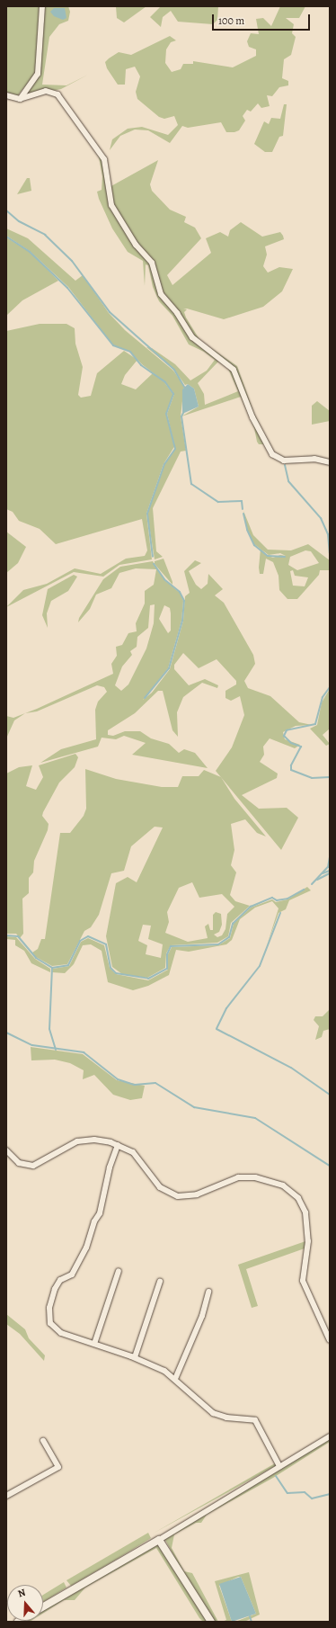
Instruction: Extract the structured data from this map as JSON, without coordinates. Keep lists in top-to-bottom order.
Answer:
{
  "scale_bar": "100 m",
  "north": "top"
}
